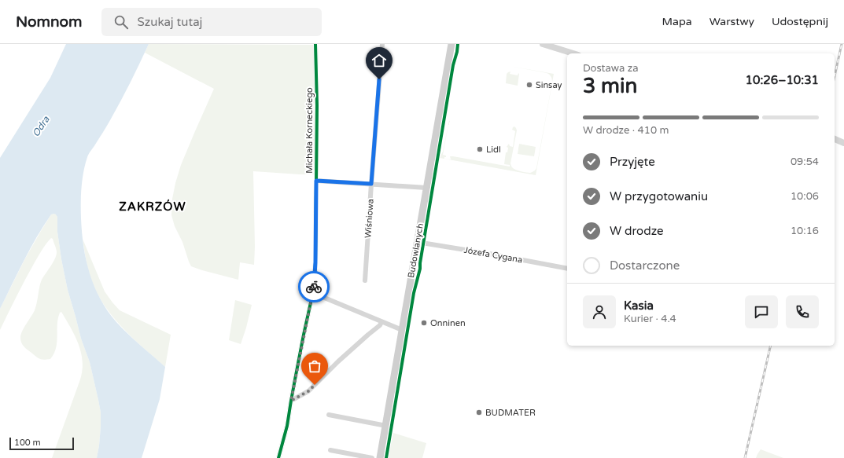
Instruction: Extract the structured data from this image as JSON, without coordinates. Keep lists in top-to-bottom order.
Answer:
{
  "streets": {
    "main road": ["Budowlanych"],
    "street": ["Michała Korneckiego", "Wiśniowa", "Józefa Cygana"]
  },
  "crossings": [
    ["Budowlanych", "Józefa Cygana"]
  ],
  "districts": ["ZAKRZÓW"],
  "water": ["Odra"],
  "places": [
    "Sinsay",
    "Lidl",
    "Onninen",
    "BUDMATER"
  ],
  "scale_bar": "100 m",
  "page": {
    "header": "Nomnom",
    "search": "Szukaj tutaj",
    "nav": ["Mapa", "Warstwy", "Udostępnij"],
    "heading": ["3 min", "Dostawa za", "10:26–10:31"],
    "panel": ["Kasia", "Kurier · 4.4"],
    "bar": "W drodze · 410 m",
    "list": [
      ["Przyjęte", "09:54"],
      ["W przygotowaniu", "10:06"],
      ["W drodze", "10:16"],
      "Dostarczone"
    ],
    "scale": "100 m"
  }
}
